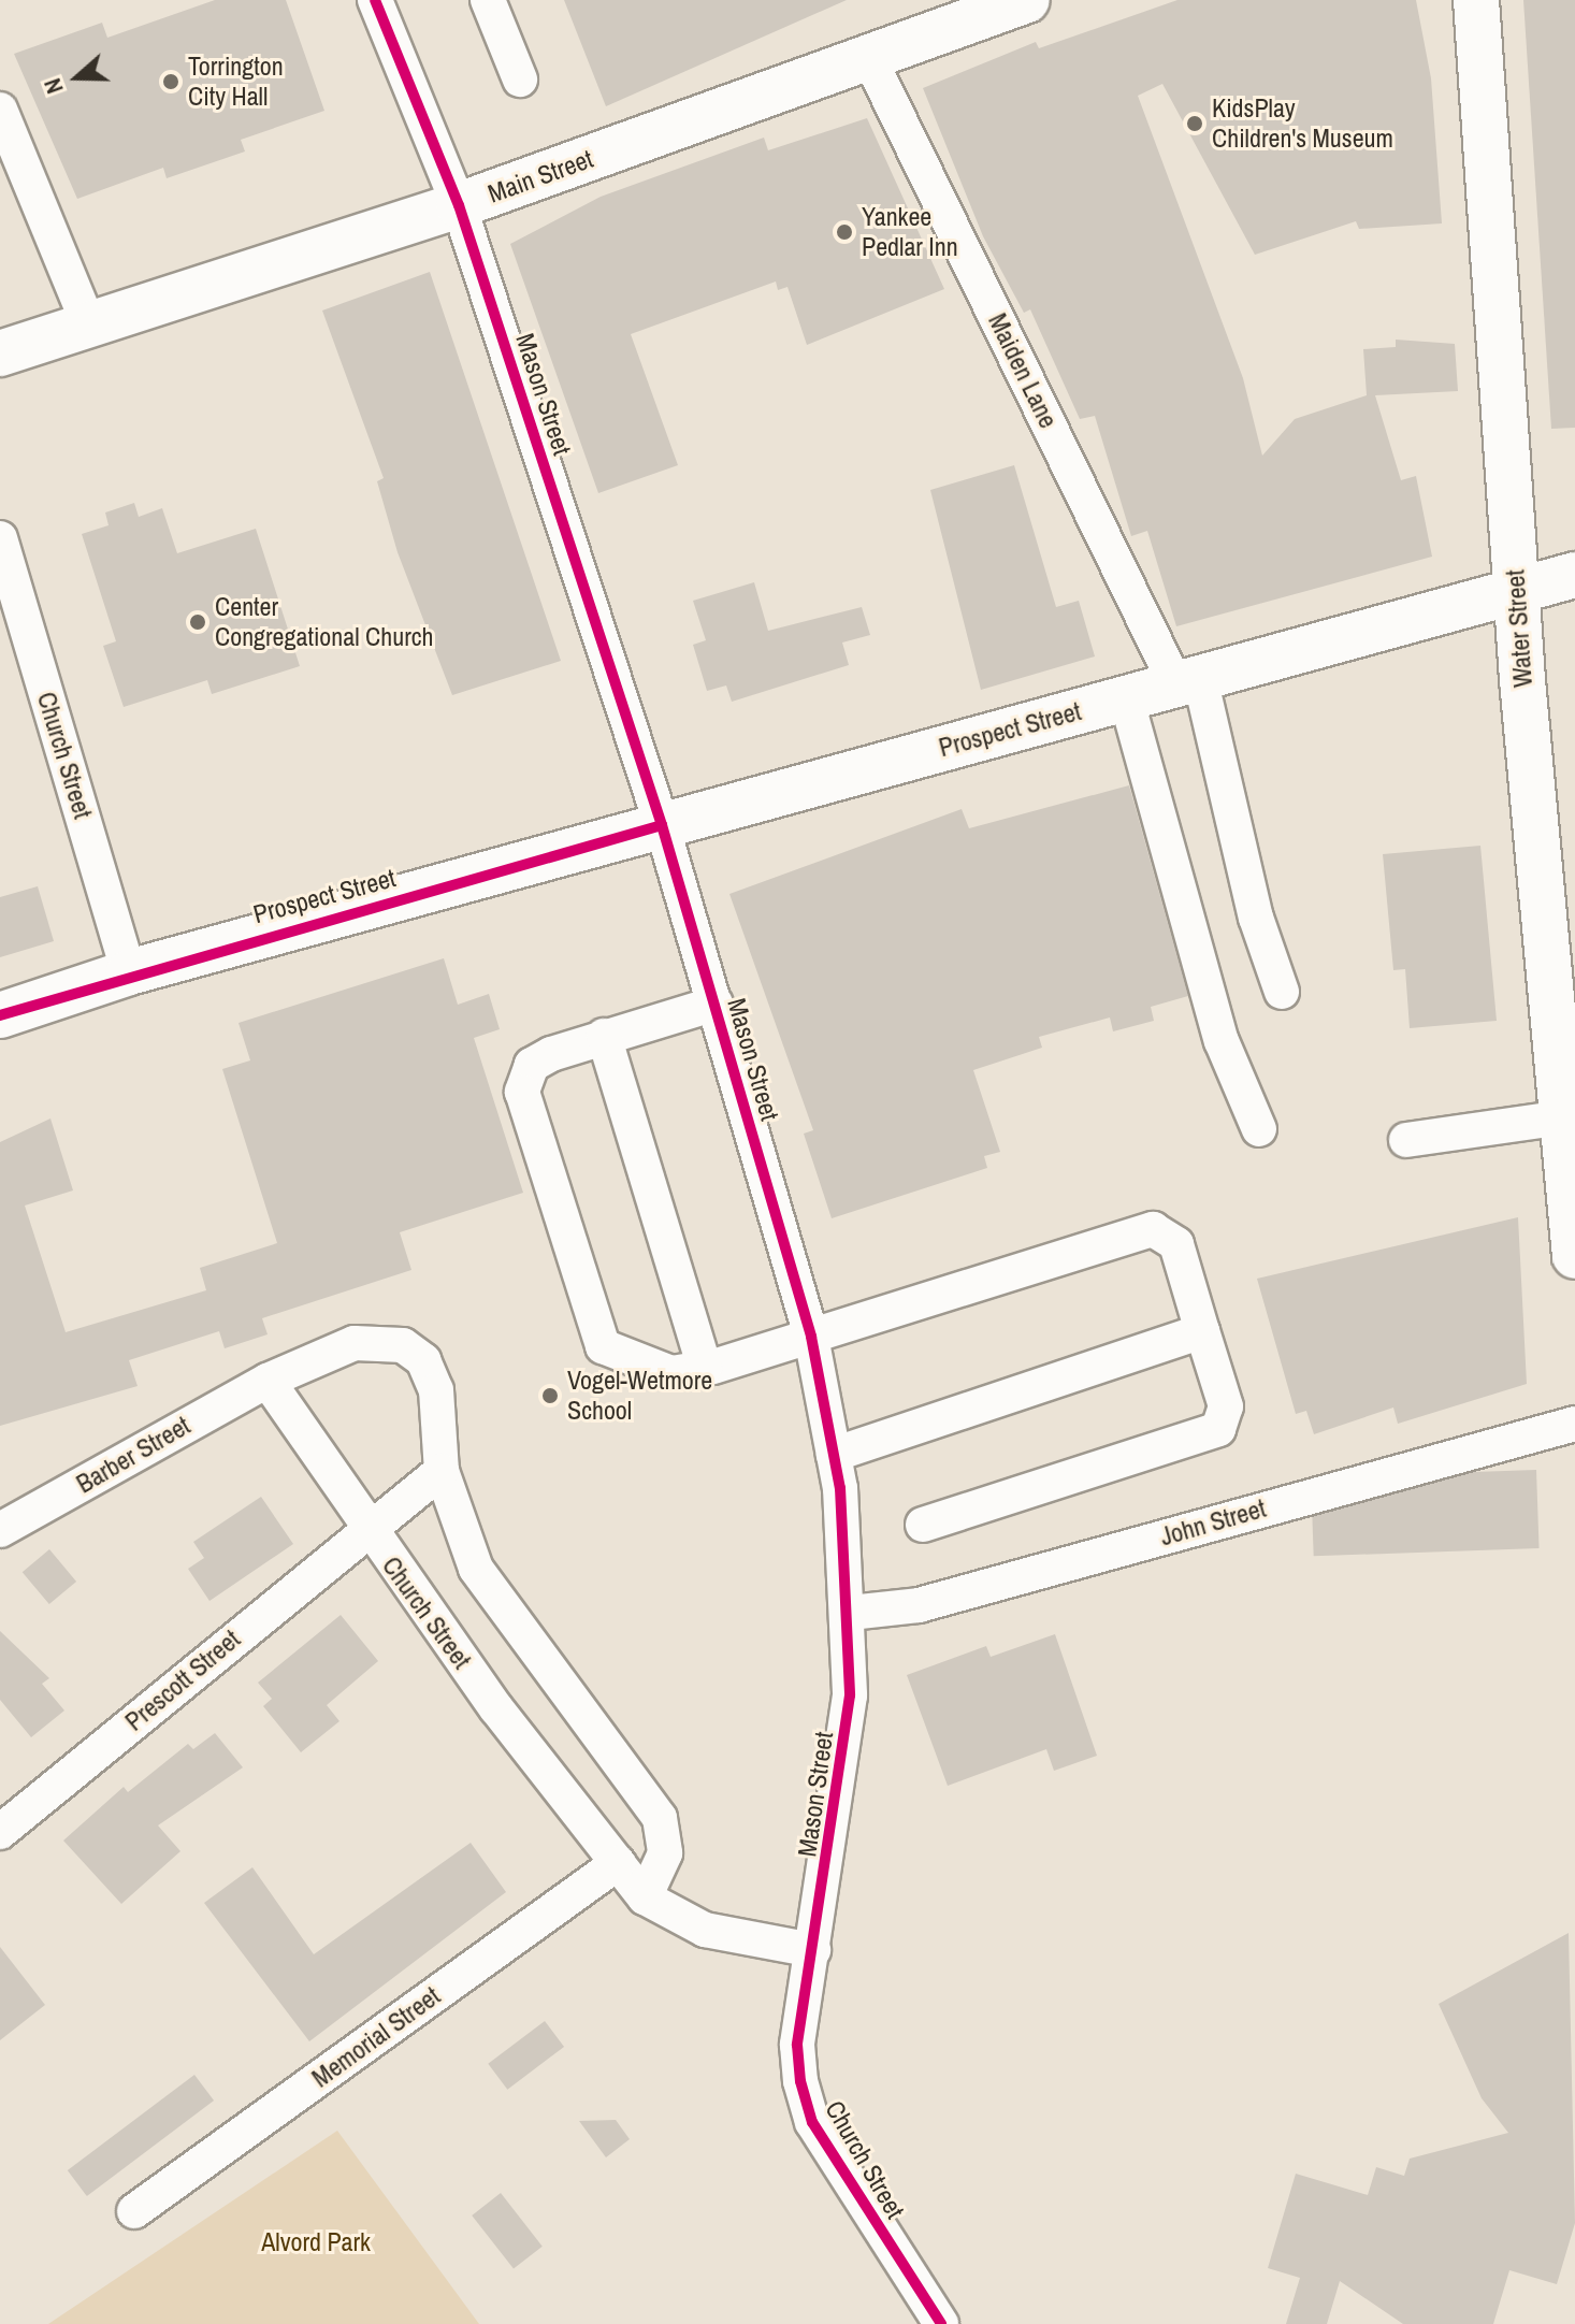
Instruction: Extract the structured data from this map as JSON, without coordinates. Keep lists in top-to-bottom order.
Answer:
{
  "streets": {
    "main road": ["Main Street", "Water Street", "Prospect Street"],
    "street": [
      "Maiden Lane",
      "Mason Street",
      "Church Street",
      "Barber Street",
      "John Street",
      "Prescott Street",
      "Memorial Street"
    ]
  },
  "crossings": [
    ["Main Street", "Maiden Lane"],
    ["Main Street", "Mason Street"],
    ["Maiden Lane", "Prospect Street"],
    ["Mason Street", "Prospect Street"],
    ["Mason Street", "Church Street"],
    ["Mason Street", "John Street"],
    ["Water Street", "Prospect Street"],
    ["Prospect Street", "Church Street"],
    ["Church Street", "Barber Street"],
    ["Church Street", "Prescott Street"],
    ["Church Street", "Memorial Street"],
    ["Barber Street", "Prescott Street"]
  ],
  "parks": ["Alvord Park"],
  "places": [
    "Torrington City Hall",
    "KidsPlay Children's Museum",
    "Yankee Pedlar Inn",
    "Center Congregational Church",
    "Vogel-Wetmore School"
  ],
  "north": "left"
}
